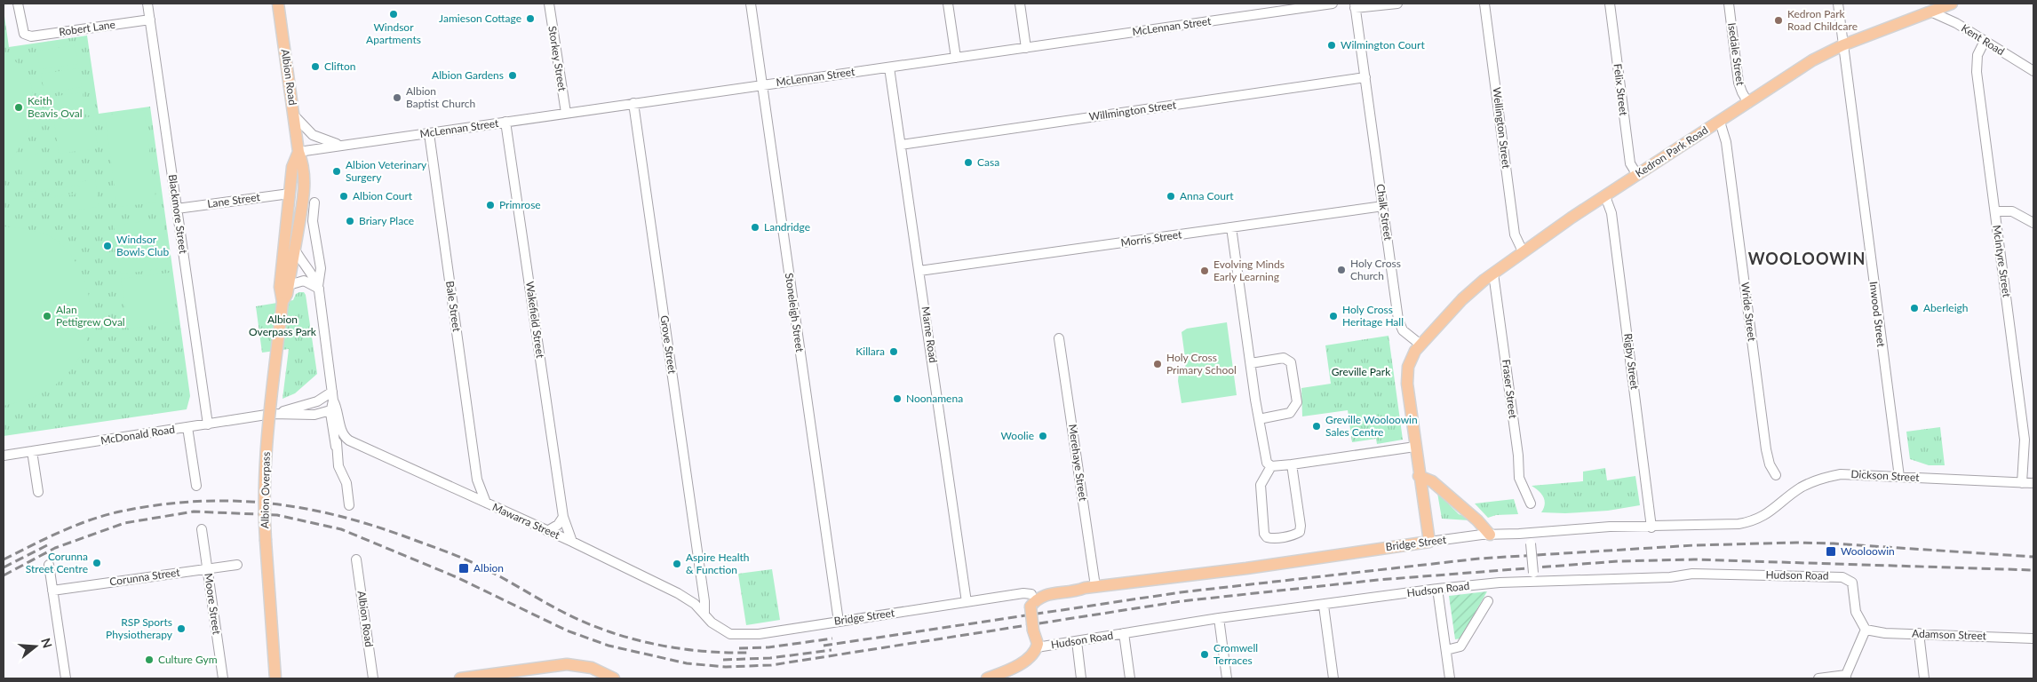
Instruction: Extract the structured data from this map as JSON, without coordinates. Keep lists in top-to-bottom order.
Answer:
{
  "streets": {
    "main road": [
      "Albion Road",
      "Kedron Park Road",
      "Albion Overpass",
      "Bridge Street",
      "Hudson Road"
    ],
    "street": [
      "McLennan Street",
      "Robert Lane",
      "Kent Road",
      "Isedale Street",
      "Storkey Street",
      "Felix Street",
      "Willmington Street",
      "Wellington Street",
      "Lane Street",
      "Chalk Street",
      "Blackmore Street",
      "Morris Street",
      "McIntyre Street",
      "Bale Street",
      "Wride Street",
      "Stoneleigh Street",
      "Inwood Street",
      "Wakefield Street",
      "Marne Road",
      "Grove Street",
      "Rigby Street",
      "Fraser Street",
      "McDonald Road",
      "Merehaye Street",
      "Dickson Street",
      "Mawarra Street",
      "Corunna Street",
      "Moore Street",
      "Adamson Street"
    ]
  },
  "crossings": [
    ["McLennan Street", "Storkey Street"],
    ["McLennan Street", "Albion Road"],
    ["McLennan Street", "Bale Street"],
    ["McLennan Street", "Stoneleigh Street"],
    ["McLennan Street", "Wakefield Street"],
    ["McLennan Street", "Marne Road"],
    ["McLennan Street", "Grove Street"],
    ["McLennan Street", "Albion Overpass"],
    ["Robert Lane", "Blackmore Street"],
    ["Kent Road", "Kedron Park Road"],
    ["Kent Road", "McIntyre Street"],
    ["Isedale Street", "Kedron Park Road"],
    ["Albion Road", "Albion Overpass"],
    ["Felix Street", "Kedron Park Road"],
    ["Willmington Street", "Chalk Street"],
    ["Willmington Street", "Marne Road"],
    ["Wellington Street", "Kedron Park Road"],
    ["Kedron Park Road", "Chalk Street"],
    ["Kedron Park Road", "Wride Street"],
    ["Kedron Park Road", "Inwood Street"],
    ["Kedron Park Road", "Rigby Street"],
    ["Kedron Park Road", "Fraser Street"],
    ["Lane Street", "Blackmore Street"],
    ["Lane Street", "Albion Overpass"],
    ["Chalk Street", "Morris Street"],
    ["Blackmore Street", "McDonald Road"],
    ["Morris Street", "Marne Road"],
    ["McIntyre Street", "Dickson Street"],
    ["Bale Street", "Mawarra Street"],
    ["Stoneleigh Street", "Bridge Street"],
    ["Inwood Street", "Dickson Street"],
    ["Wakefield Street", "Mawarra Street"],
    ["Marne Road", "Bridge Street"],
    ["Grove Street", "Mawarra Street"],
    ["Grove Street", "Bridge Street"],
    ["Rigby Street", "Bridge Street"],
    ["Merehaye Street", "Bridge Street"],
    ["Dickson Street", "Bridge Street"],
    ["Mawarra Street", "Bridge Street"],
    ["Hudson Road", "Adamson Street"],
    ["Corunna Street", "Moore Street"]
  ],
  "districts": ["WOOLOOWIN"],
  "parks": ["Albion Overpass Park", "Greville Park"],
  "places": {
    "other": [
      "Windsor Apartments",
      "Jamieson Cottage",
      "Kedron Park Road Childcare",
      "Wilmington Court",
      "Clifton",
      "Albion Gardens",
      "Albion Baptist Church",
      "Keith Beavis Oval",
      "Casa",
      "Albion Veterinary Surgery",
      "Albion Court",
      "Anna Court",
      "Primrose",
      "Briary Place",
      "Landridge",
      "Windsor Bowls Club",
      "Holy Cross Church",
      "Evolving Minds Early Learning",
      "Aberleigh",
      "Alan Pettigrew Oval",
      "Holy Cross Heritage Hall",
      "Killara",
      "Holy Cross Primary School",
      "Noonamena",
      "Greville Wooloowin Sales Centre",
      "Woolie",
      "Corunna Street Centre",
      "Aspire Health & Function",
      "RSP Sports Physiotherapy",
      "Cromwell Terraces",
      "Culture Gym"
    ],
    "transit": ["Wooloowin", "Albion"]
  },
  "north": "right"
}
